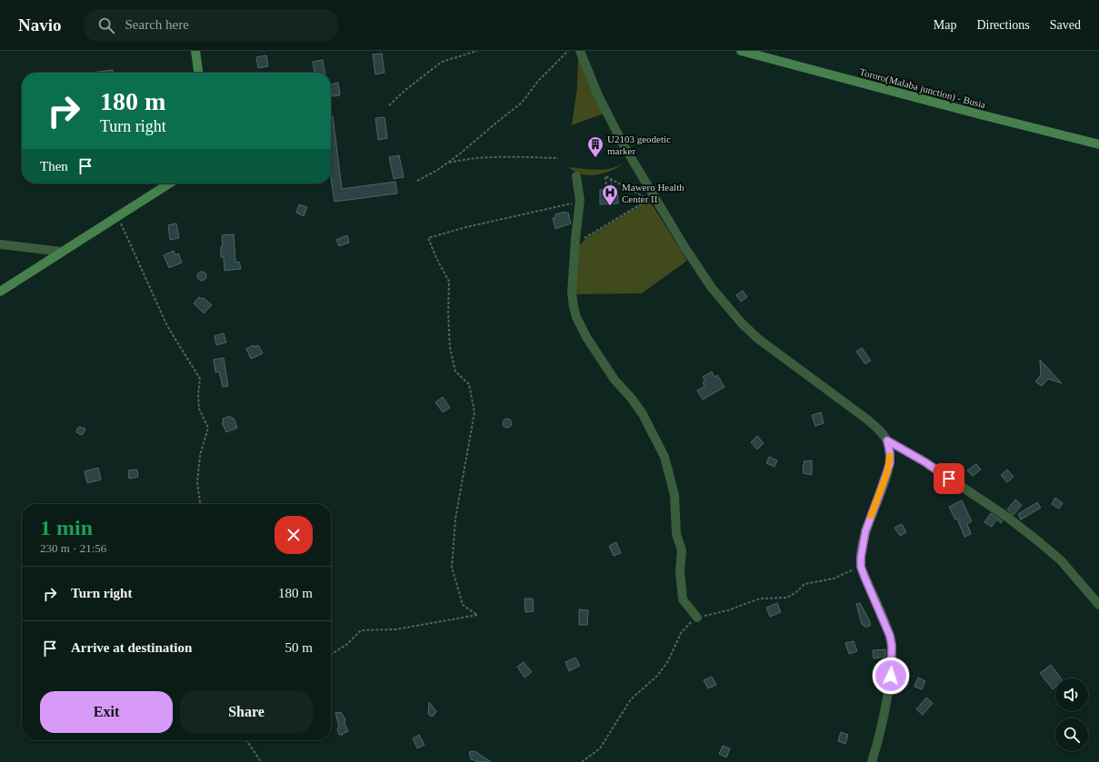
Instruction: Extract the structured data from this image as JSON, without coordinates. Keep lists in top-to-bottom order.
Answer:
{
  "streets": {
    "main road": ["Tororo(Malaba junction) - Busia"]
  },
  "places": {
    "building": ["U2103 geodetic marker"],
    "hospital": ["Mawero Health Center II"]
  },
  "page": {
    "header": "Navio",
    "search": "Search here",
    "nav": ["Map", "Directions", "Saved"],
    "turn": ["180 m", "Turn right"],
    "then": "Then",
    "heading": ["1 min", "230 m · 21:56"],
    "list": [
      {
        "name": "Turn right",
        "value": "180 m"
      },
      {
        "name": "Arrive at destination",
        "value": "50 m"
      }
    ],
    "buttons": ["Exit", "Share"]
  }
}
